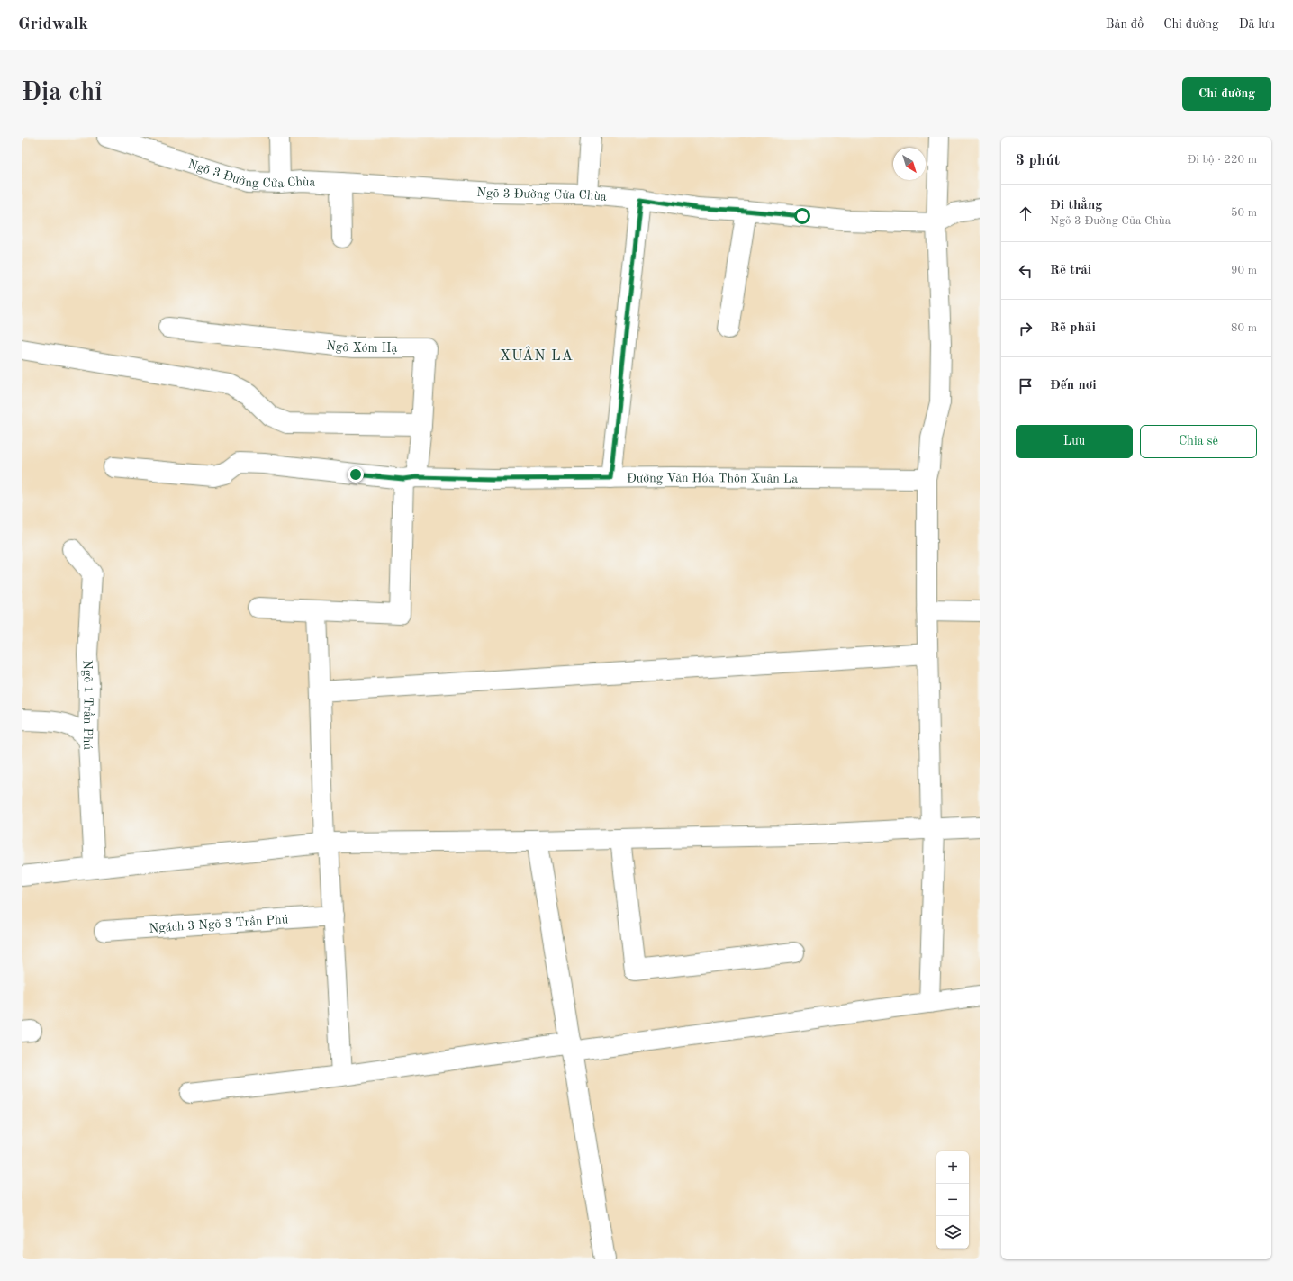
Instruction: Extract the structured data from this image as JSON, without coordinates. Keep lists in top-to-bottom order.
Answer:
{
  "streets": {
    "street": [
      "Ngõ 3 Đường Cửa Chùa",
      "Ngõ Xóm Hạ",
      "Đường Văn Hóa Thôn Xuân La",
      "Ngõ 1 Trần Phú",
      "Ngách 3 Ngõ 3 Trần Phú"
    ]
  },
  "crossings": [
    ["Ngõ Xóm Hạ", "Đường Văn Hóa Thôn Xuân La"]
  ],
  "districts": ["XUÂN LA"],
  "north": "bottom right",
  "page": {
    "header": "Gridwalk",
    "nav": ["Bản đồ", "Chỉ đường", "Đã lưu"],
    "buttons": [
      "Chỉ đường",
      ["Lưu", "Chia sẻ"]
    ],
    "title": "Địa chỉ",
    "heading": ["3 phút", "Đi bộ · 220 m"],
    "list": [
      ["Đi thẳng", "Ngõ 3 Đường Cửa Chùa", "50 m"],
      ["Rẽ trái", "90 m"],
      ["Rẽ phải", "80 m"],
      "Đến nơi"
    ],
    "map_buttons": ["+", "−"]
  }
}
